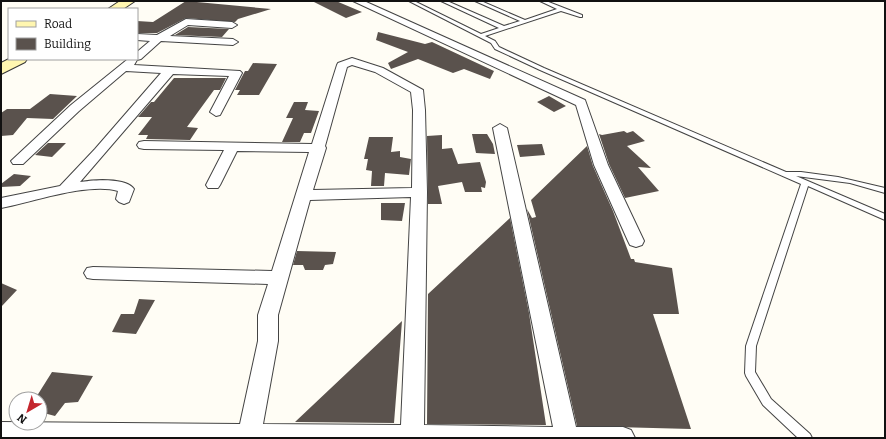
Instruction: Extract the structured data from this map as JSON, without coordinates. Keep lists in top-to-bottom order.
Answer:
{
  "legend": ["Road", "Building"],
  "north": "bottom left"
}
